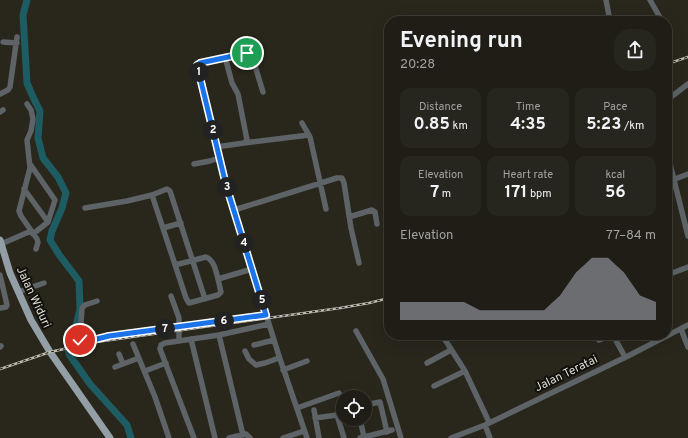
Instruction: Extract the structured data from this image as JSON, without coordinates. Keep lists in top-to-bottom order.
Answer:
{
  "streets": {
    "main road": ["Jalan Widuri"],
    "street": ["Jalan Teratai"]
  },
  "page": {
    "heading": ["Evening run", "20:28"],
    "pins": [
      "1",
      "2",
      "3",
      "4",
      "5",
      "6",
      "7"
    ],
    "stats": [
      ["Distance", "0.85 km"],
      ["Time", "4:35"],
      ["Pace", "5:23 /km"],
      ["Elevation", "7 m"],
      ["Heart rate", "171 bpm"],
      ["kcal", "56"]
    ],
    "chart": ["Elevation", "77–84 m"]
  }
}
